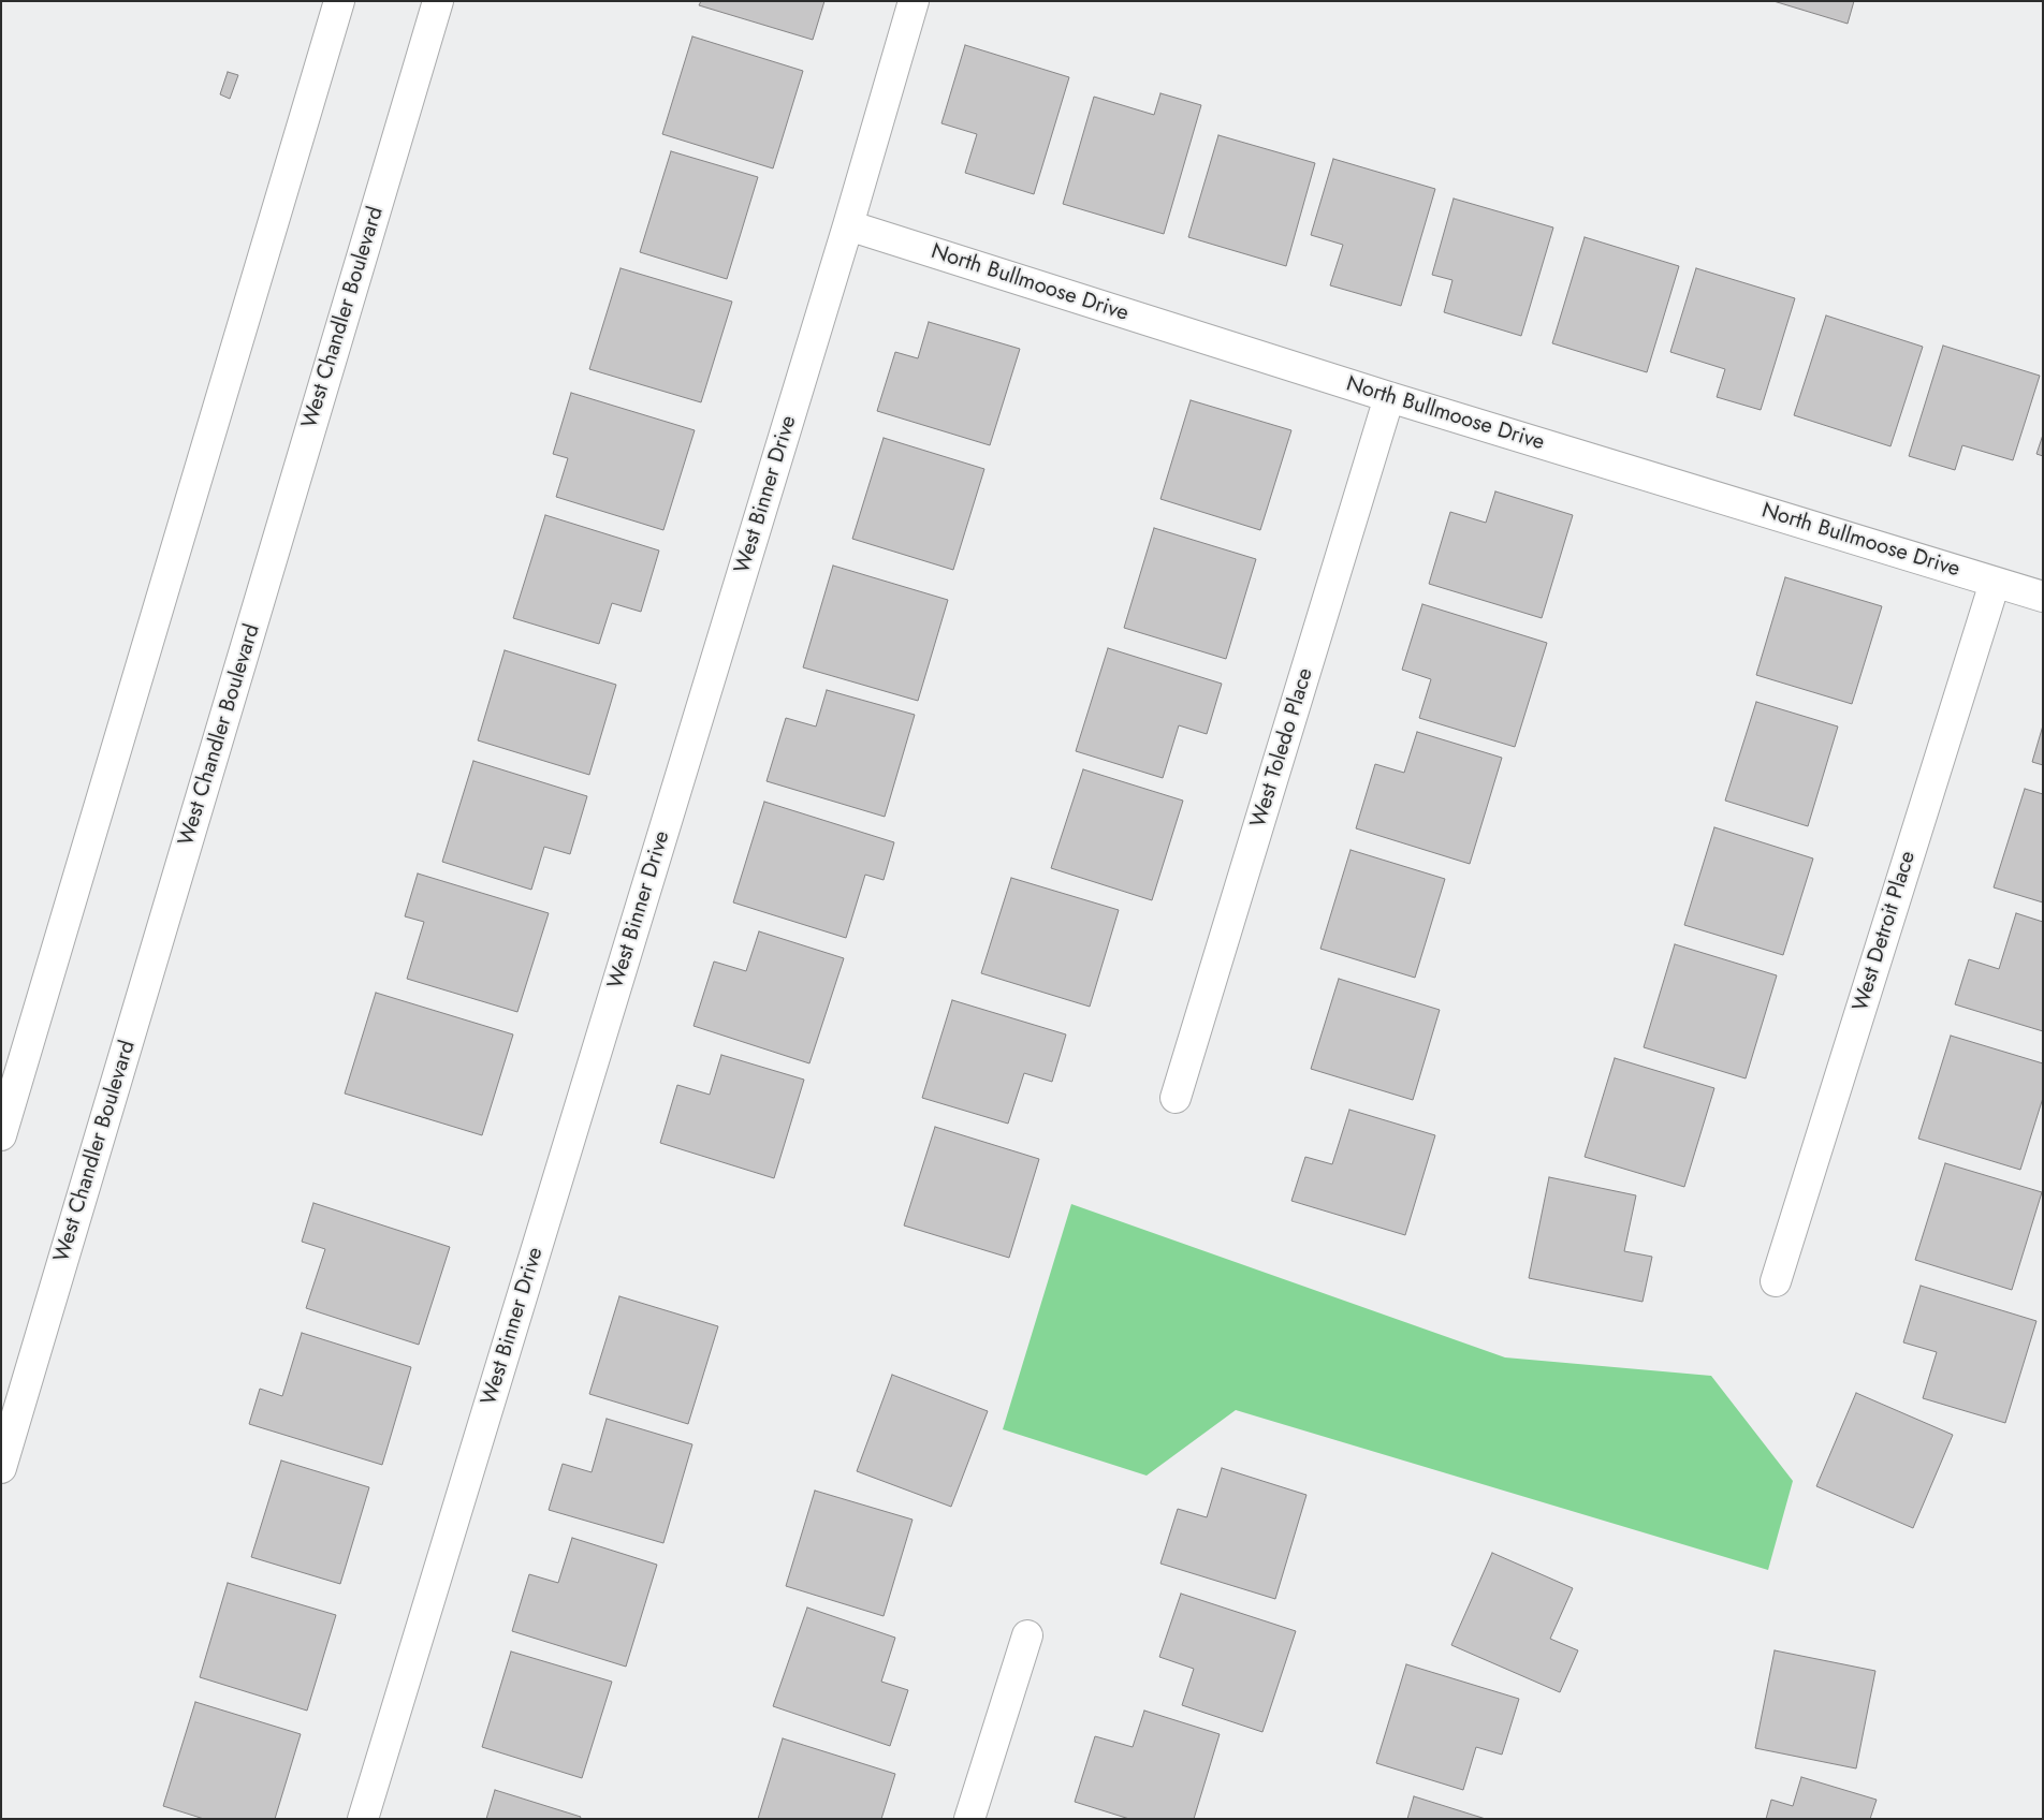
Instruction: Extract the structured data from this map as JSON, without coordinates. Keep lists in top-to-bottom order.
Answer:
{
  "streets": {
    "street": [
      "North Bullmoose Drive",
      "West Chandler Boulevard",
      "West Binner Drive",
      "West Toledo Place",
      "West Detroit Place"
    ]
  },
  "crossings": [
    ["North Bullmoose Drive", "West Binner Drive"],
    ["North Bullmoose Drive", "West Toledo Place"],
    ["North Bullmoose Drive", "West Detroit Place"]
  ]
}
